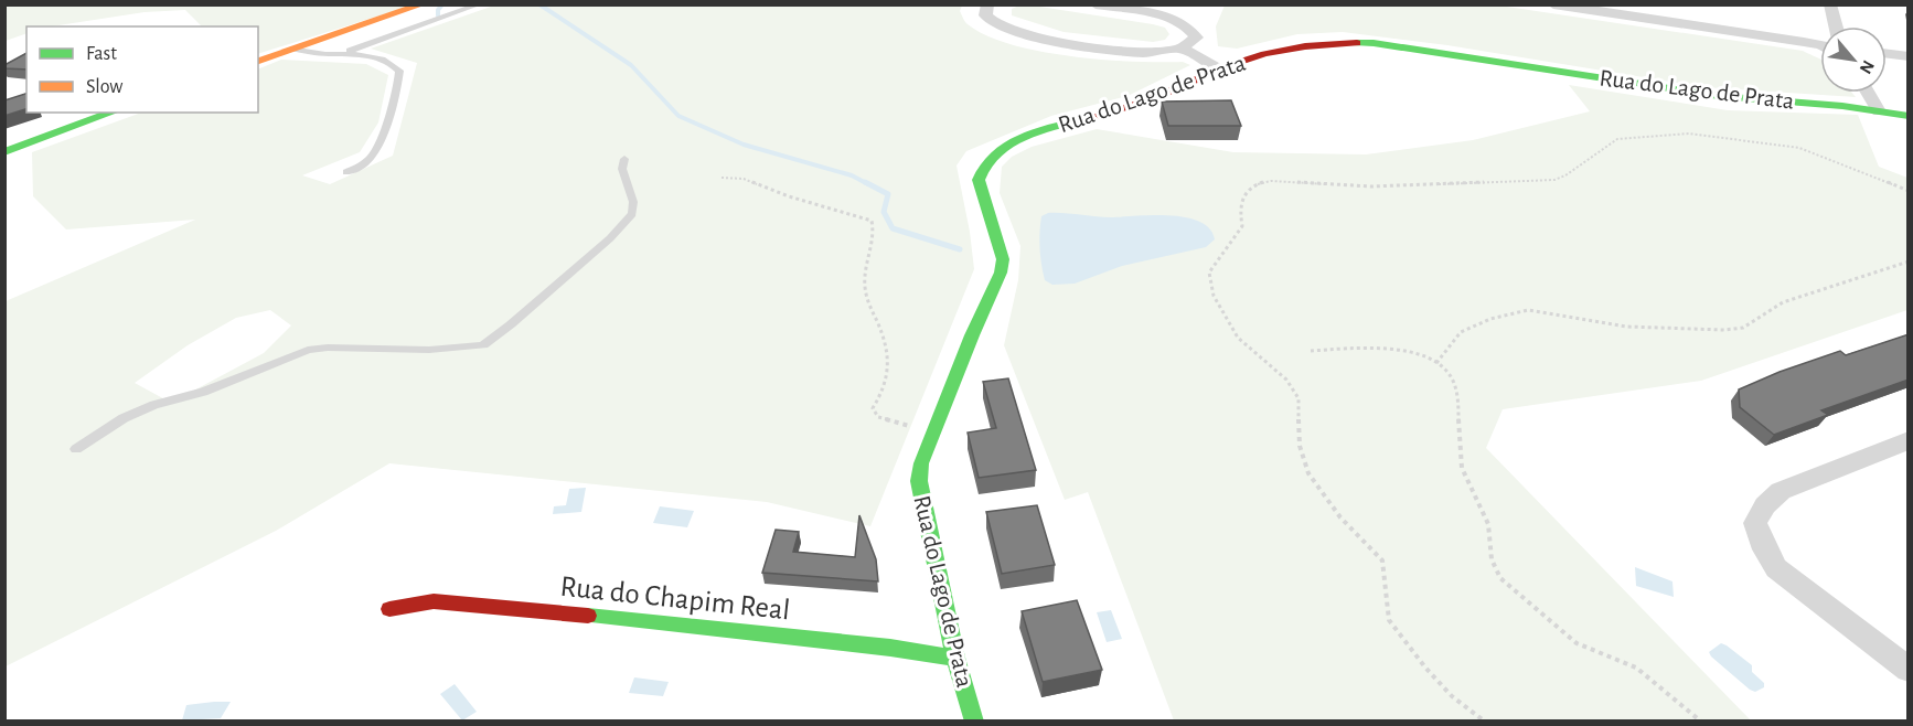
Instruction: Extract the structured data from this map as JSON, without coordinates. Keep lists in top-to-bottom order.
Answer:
{
  "streets": {
    "street": ["Rua do Lago de Prata", "Rua do Chapim Real"]
  },
  "crossings": [
    ["Rua do Lago de Prata", "Rua do Chapim Real"]
  ],
  "legend": ["Fast", "Slow"],
  "north": "bottom right"
}
